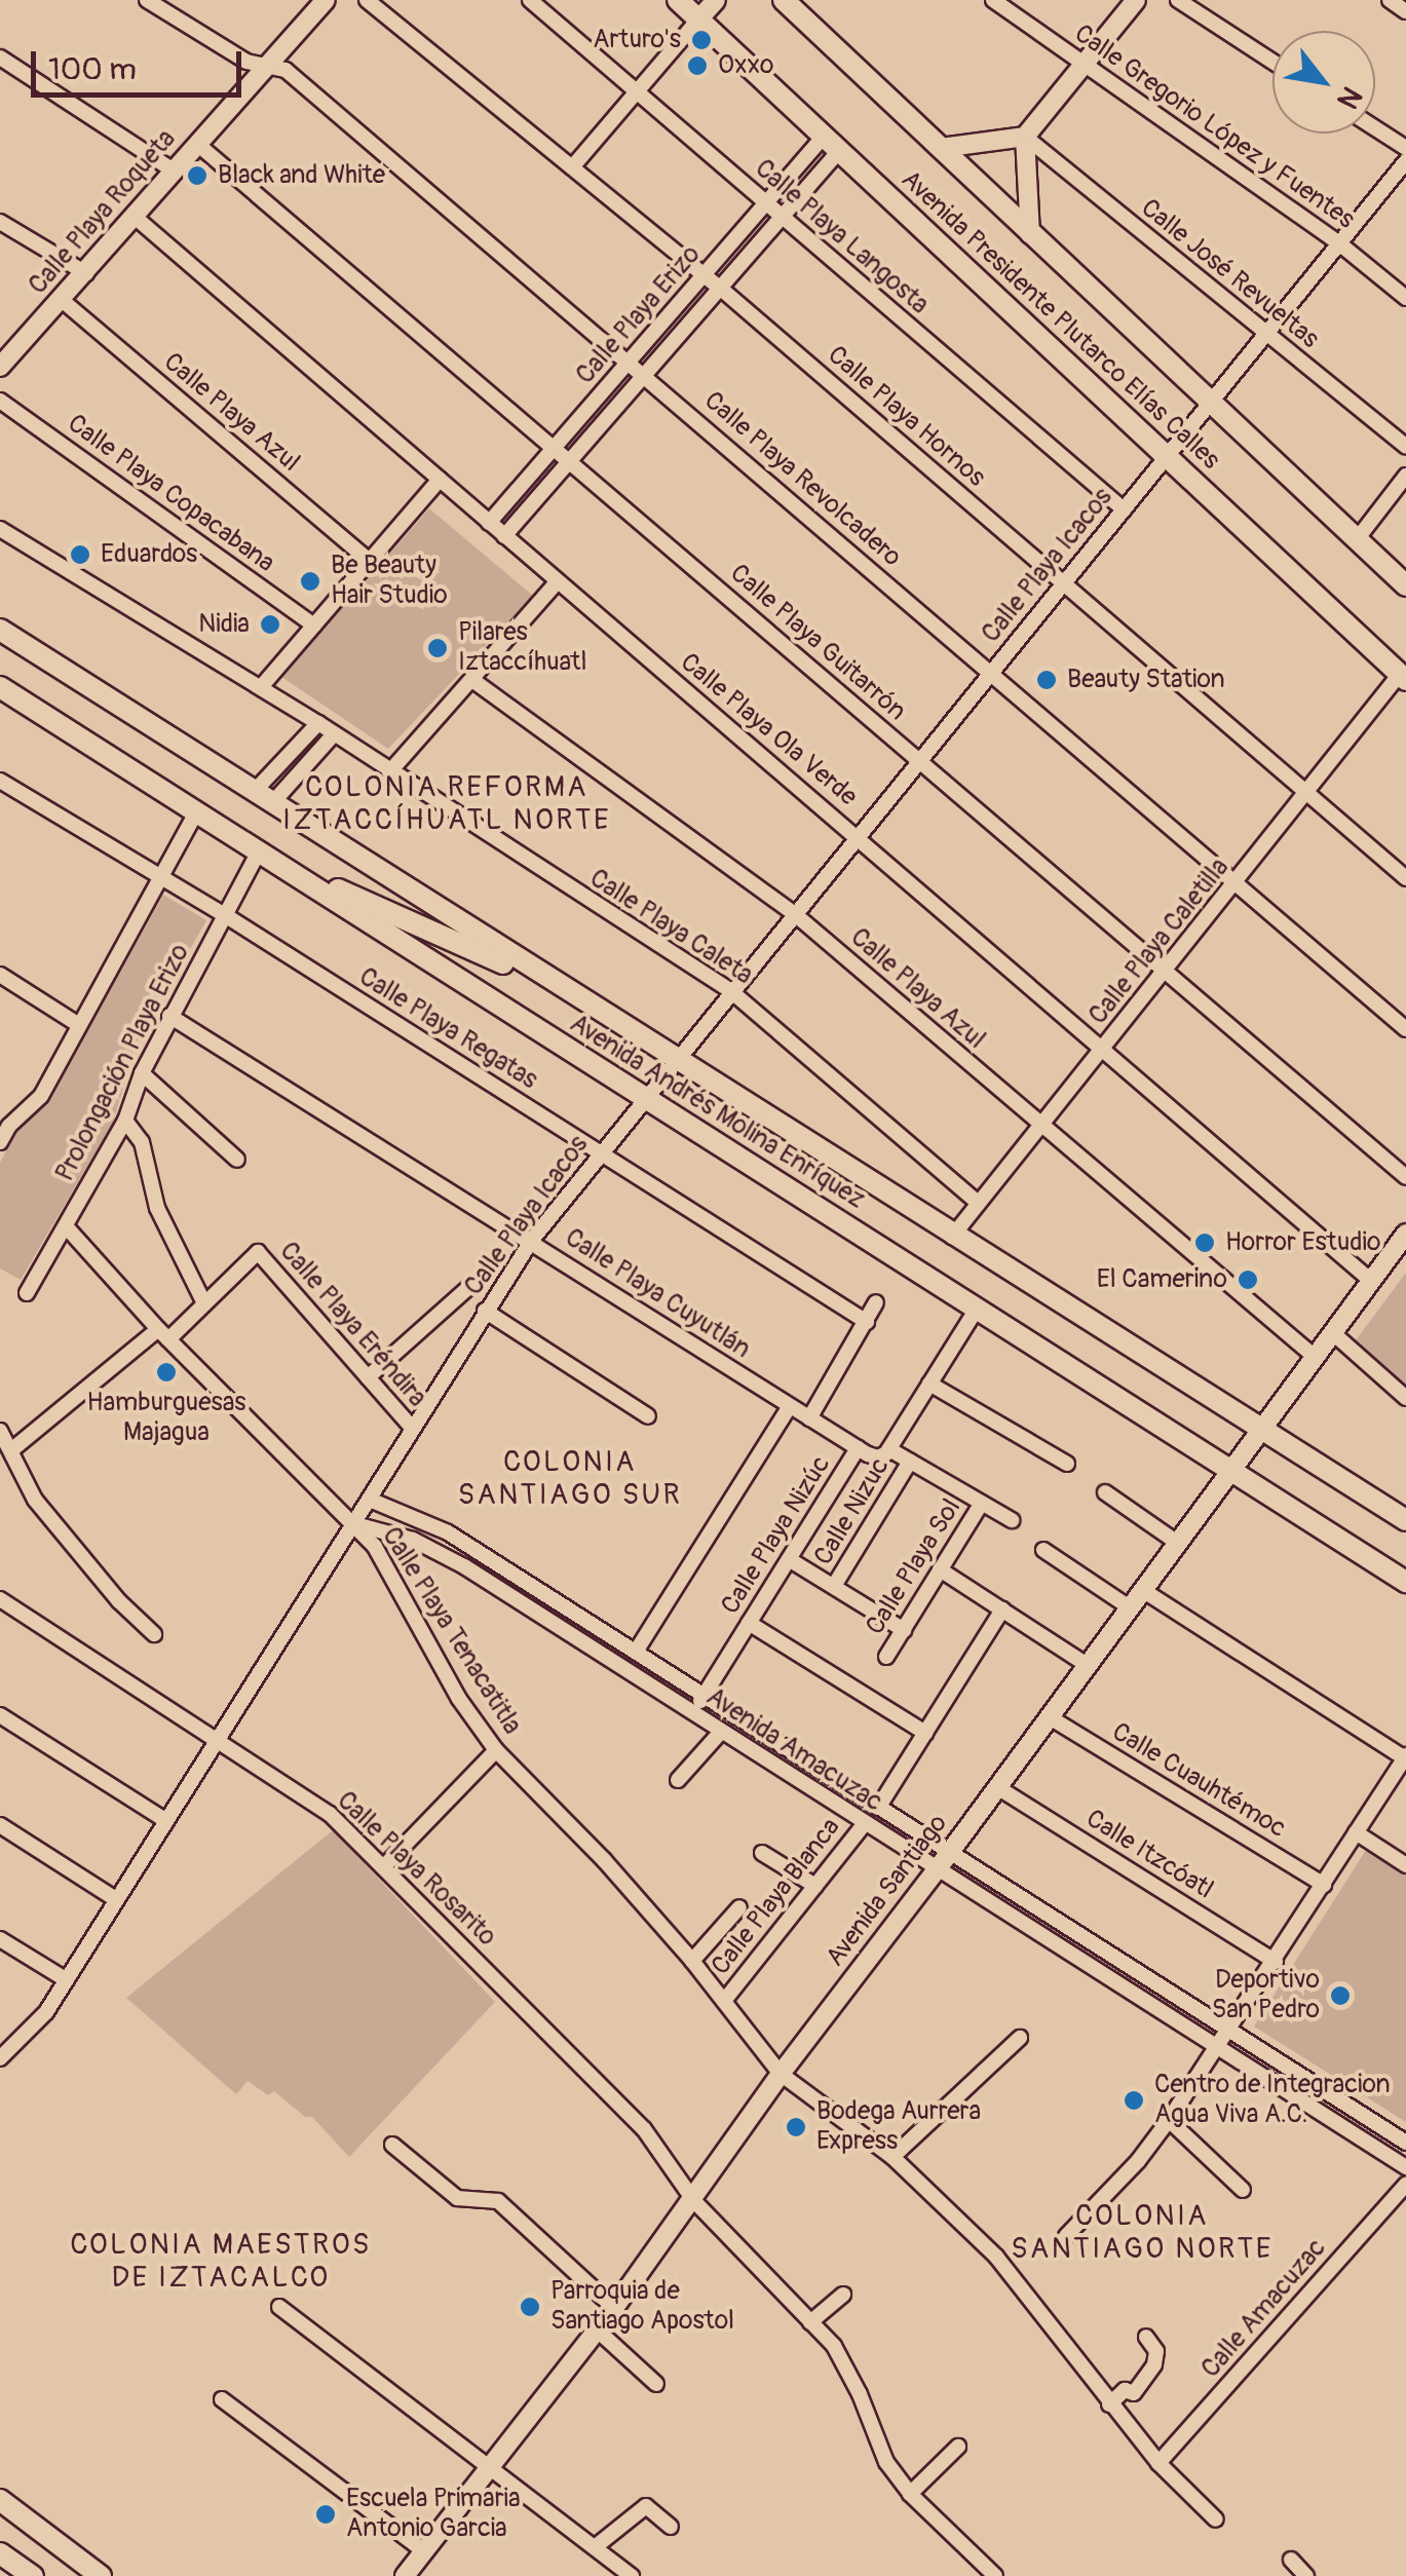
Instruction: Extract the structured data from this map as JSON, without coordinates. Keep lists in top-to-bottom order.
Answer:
{
  "streets": {
    "main road": ["Avenida Presidente Plutarco Elías Calles", "Avenida Andrés Molina Enríquez"],
    "street": [
      "Calle Gregorio López y Fuentes",
      "Calle Playa Roqueta",
      "Calle Playa Langosta",
      "Calle José Revueltas",
      "Calle Playa Erizo",
      "Calle Playa Azul",
      "Calle Playa Hornos",
      "Calle Playa Revolcadero",
      "Calle Playa Copacabana",
      "Calle Playa Icacos",
      "Calle Playa Guitarrón",
      "Calle Playa Ola Verde",
      "Calle Playa Caleta",
      "Calle Playa Caletilla",
      "Calle Playa Regatas",
      "Prolongación Playa Erizo",
      "Calle Playa Cuyutlán",
      "Calle Playa Eréndira",
      "Calle Nizuc",
      "Calle Playa Nizúc",
      "Calle Playa Sol",
      "Calle Playa Tenacatitla",
      "Avenida Amacuzac",
      "Calle Cuauhtémoc",
      "Calle Itzcóatl",
      "Calle Playa Rosarito",
      "Avenida Santiago",
      "Calle Playa Blanca",
      "Calle Amacuzac"
    ]
  },
  "crossings": [
    ["Calle Gregorio López y Fuentes", "Calle Playa Icacos"],
    ["Calle Playa Roqueta", "Calle Playa Azul"],
    ["Calle Playa Roqueta", "Calle Playa Revolcadero"],
    ["Calle Playa Roqueta", "Calle Playa Guitarrón"],
    ["Calle Playa Roqueta", "Calle Playa Ola Verde"],
    ["Calle Playa Langosta", "Calle Playa Erizo"],
    ["Calle Playa Langosta", "Calle Playa Icacos"],
    ["Calle José Revueltas", "Calle Playa Icacos"],
    ["Calle Playa Erizo", "Avenida Presidente Plutarco Elías Calles"],
    ["Calle Playa Erizo", "Calle Playa Hornos"],
    ["Calle Playa Erizo", "Calle Playa Revolcadero"],
    ["Calle Playa Erizo", "Calle Playa Guitarrón"],
    ["Calle Playa Erizo", "Calle Playa Ola Verde"],
    ["Avenida Presidente Plutarco Elías Calles", "Calle Playa Icacos"],
    ["Avenida Presidente Plutarco Elías Calles", "Calle Playa Caletilla"],
    ["Calle Playa Azul", "Calle Playa Icacos"],
    ["Calle Playa Azul", "Calle Playa Caletilla"],
    ["Calle Playa Azul", "Avenida Santiago"],
    ["Calle Playa Hornos", "Calle Playa Icacos"],
    ["Calle Playa Hornos", "Calle Playa Caletilla"],
    ["Calle Playa Revolcadero", "Calle Playa Icacos"],
    ["Calle Playa Revolcadero", "Calle Playa Caletilla"],
    ["Calle Playa Icacos", "Calle Playa Guitarrón"],
    ["Calle Playa Icacos", "Calle Playa Ola Verde"],
    ["Calle Playa Icacos", "Calle Playa Caleta"],
    ["Calle Playa Icacos", "Calle Playa Regatas"],
    ["Calle Playa Icacos", "Avenida Andrés Molina Enríquez"],
    ["Calle Playa Icacos", "Calle Playa Cuyutlán"],
    ["Calle Playa Icacos", "Calle Playa Eréndira"],
    ["Calle Playa Icacos", "Calle Playa Tenacatitla"],
    ["Calle Playa Icacos", "Avenida Amacuzac"],
    ["Calle Playa Icacos", "Calle Playa Rosarito"],
    ["Calle Playa Guitarrón", "Calle Playa Caletilla"],
    ["Calle Playa Ola Verde", "Calle Playa Caletilla"],
    ["Calle Playa Ola Verde", "Avenida Santiago"],
    ["Calle Playa Caleta", "Calle Playa Caletilla"],
    ["Calle Playa Caletilla", "Avenida Andrés Molina Enríquez"],
    ["Calle Playa Regatas", "Prolongación Playa Erizo"],
    ["Prolongación Playa Erizo", "Avenida Andrés Molina Enríquez"],
    ["Prolongación Playa Erizo", "Calle Playa Cuyutlán"],
    ["Prolongación Playa Erizo", "Calle Playa Tenacatitla"],
    ["Avenida Andrés Molina Enríquez", "Avenida Santiago"],
    ["Calle Playa Cuyutlán", "Calle Playa Nizúc"],
    ["Calle Playa Nizúc", "Avenida Amacuzac"],
    ["Calle Playa Tenacatitla", "Avenida Amacuzac"],
    ["Calle Playa Tenacatitla", "Avenida Santiago"],
    ["Calle Playa Tenacatitla", "Calle Playa Blanca"],
    ["Calle Playa Tenacatitla", "Calle Amacuzac"],
    ["Avenida Amacuzac", "Avenida Santiago"],
    ["Avenida Amacuzac", "Calle Playa Blanca"],
    ["Calle Cuauhtémoc", "Avenida Santiago"],
    ["Calle Itzcóatl", "Avenida Santiago"],
    ["Calle Playa Rosarito", "Avenida Santiago"]
  ],
  "districts": [
    "COLONIA REFORMA IZTACCÍHUATL NORTE",
    "COLONIA SANTIAGO SUR",
    "COLONIA SANTIAGO NORTE",
    "COLONIA MAESTROS DE IZTACALCO"
  ],
  "places": [
    "Arturo's",
    "Oxxo",
    "Black and White",
    "Eduardos",
    "Be Beauty Hair Studio",
    "Nidia",
    "Pilares Iztaccíhuatl",
    "Beauty Station",
    "Horror Estudio",
    "El Camerino",
    "Hamburguesas Majagua",
    "Deportivo San Pedro",
    "Centro de Integracion Agua Viva A.C.",
    "Bodega Aurrera Express",
    "Parroquia de Santiago Apostol",
    "Escuela Primaria Antonio Garcia"
  ],
  "scale_bar": "100 m",
  "north": "bottom right"
}
